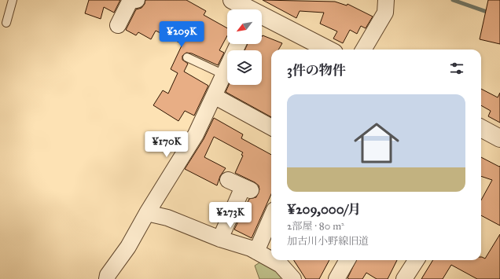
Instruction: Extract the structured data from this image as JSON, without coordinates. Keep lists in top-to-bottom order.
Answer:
{
  "north": "bottom left",
  "page": {
    "price": ["¥209K", "¥170K", "¥273K"],
    "heading": "3件の物件",
    "list": [
      {
        "name": "¥209,000/月",
        "note": "2部屋 · 80 m² · 加古川小野線旧道"
      }
    ]
  }
}
